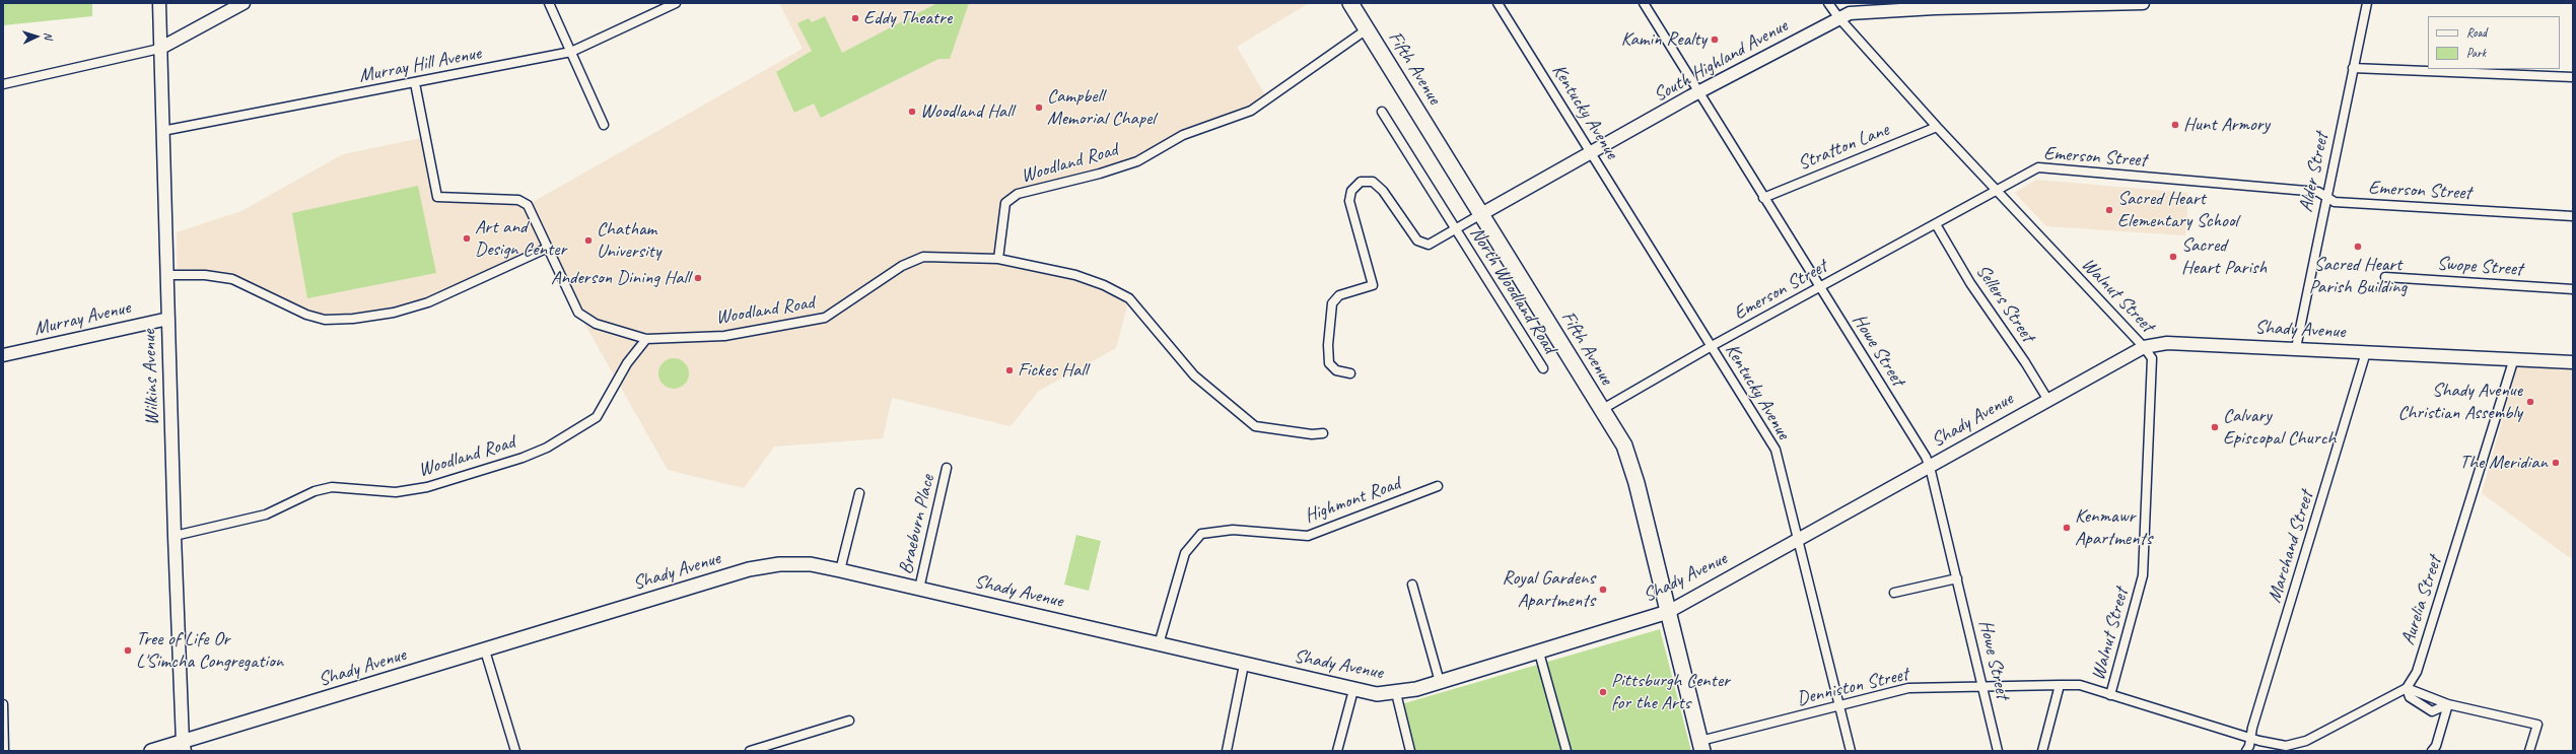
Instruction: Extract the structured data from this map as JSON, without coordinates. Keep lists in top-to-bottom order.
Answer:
{
  "streets": {
    "highway": ["Fifth Avenue"],
    "main road": [
      "South Highland Avenue",
      "Murray Avenue",
      "Shady Avenue",
      "Wilkins Avenue"
    ],
    "street": [
      "Murray Hill Avenue",
      "Kentucky Avenue",
      "Stratton Lane",
      "Emerson Street",
      "Woodland Road",
      "Alder Street",
      "Swope Street",
      "North Woodland Road",
      "Walnut Street",
      "Sellers Street",
      "Howe Street",
      "Highmont Road",
      "Braeburn Place",
      "Marchand Street",
      "Aurelia Street",
      "Denniston Street"
    ]
  },
  "crossings": [
    ["South Highland Avenue", "Fifth Avenue"],
    ["South Highland Avenue", "Kentucky Avenue"],
    ["South Highland Avenue", "North Woodland Road"],
    ["South Highland Avenue", "Walnut Street"],
    ["South Highland Avenue", "Howe Street"],
    ["Murray Hill Avenue", "Wilkins Avenue"],
    ["Fifth Avenue", "Emerson Street"],
    ["Fifth Avenue", "Woodland Road"],
    ["Fifth Avenue", "North Woodland Road"],
    ["Fifth Avenue", "Shady Avenue"],
    ["Fifth Avenue", "Denniston Street"],
    ["Kentucky Avenue", "Emerson Street"],
    ["Kentucky Avenue", "Shady Avenue"],
    ["Kentucky Avenue", "Denniston Street"],
    ["Stratton Lane", "Walnut Street"],
    ["Stratton Lane", "Howe Street"],
    ["Emerson Street", "Alder Street"],
    ["Emerson Street", "Walnut Street"],
    ["Emerson Street", "Sellers Street"],
    ["Emerson Street", "Howe Street"],
    ["Woodland Road", "Wilkins Avenue"],
    ["Alder Street", "Shady Avenue"],
    ["Walnut Street", "Shady Avenue"],
    ["Walnut Street", "Denniston Street"],
    ["Sellers Street", "Shady Avenue"],
    ["Murray Avenue", "Wilkins Avenue"],
    ["Shady Avenue", "Howe Street"],
    ["Shady Avenue", "Wilkins Avenue"],
    ["Shady Avenue", "Highmont Road"],
    ["Shady Avenue", "Braeburn Place"],
    ["Shady Avenue", "Marchand Street"],
    ["Shady Avenue", "Aurelia Street"],
    ["Howe Street", "Denniston Street"],
    ["Marchand Street", "Denniston Street"]
  ],
  "places": [
    "Eddy Theatre",
    "Kamin Realty",
    "Campbell Memorial Chapel",
    "Woodland Hall",
    "Hunt Armory",
    "Sacred Heart Elementary School",
    "Art and Design Center",
    "Chatham University",
    "Sacred Heart Parish Building",
    "Sacred Heart Parish",
    "Anderson Dining Hall",
    "Fickes Hall",
    "Shady Avenue Christian Assembly",
    "Calvary Episcopal Church",
    "The Meridian",
    "Kenmawr Apartments",
    "Royal Gardens Apartments",
    "Tree of Life Or L'Simcha Congregation",
    "Pittsburgh Center for the Arts"
  ],
  "legend": ["Road", "Park"],
  "north": "right"
}
